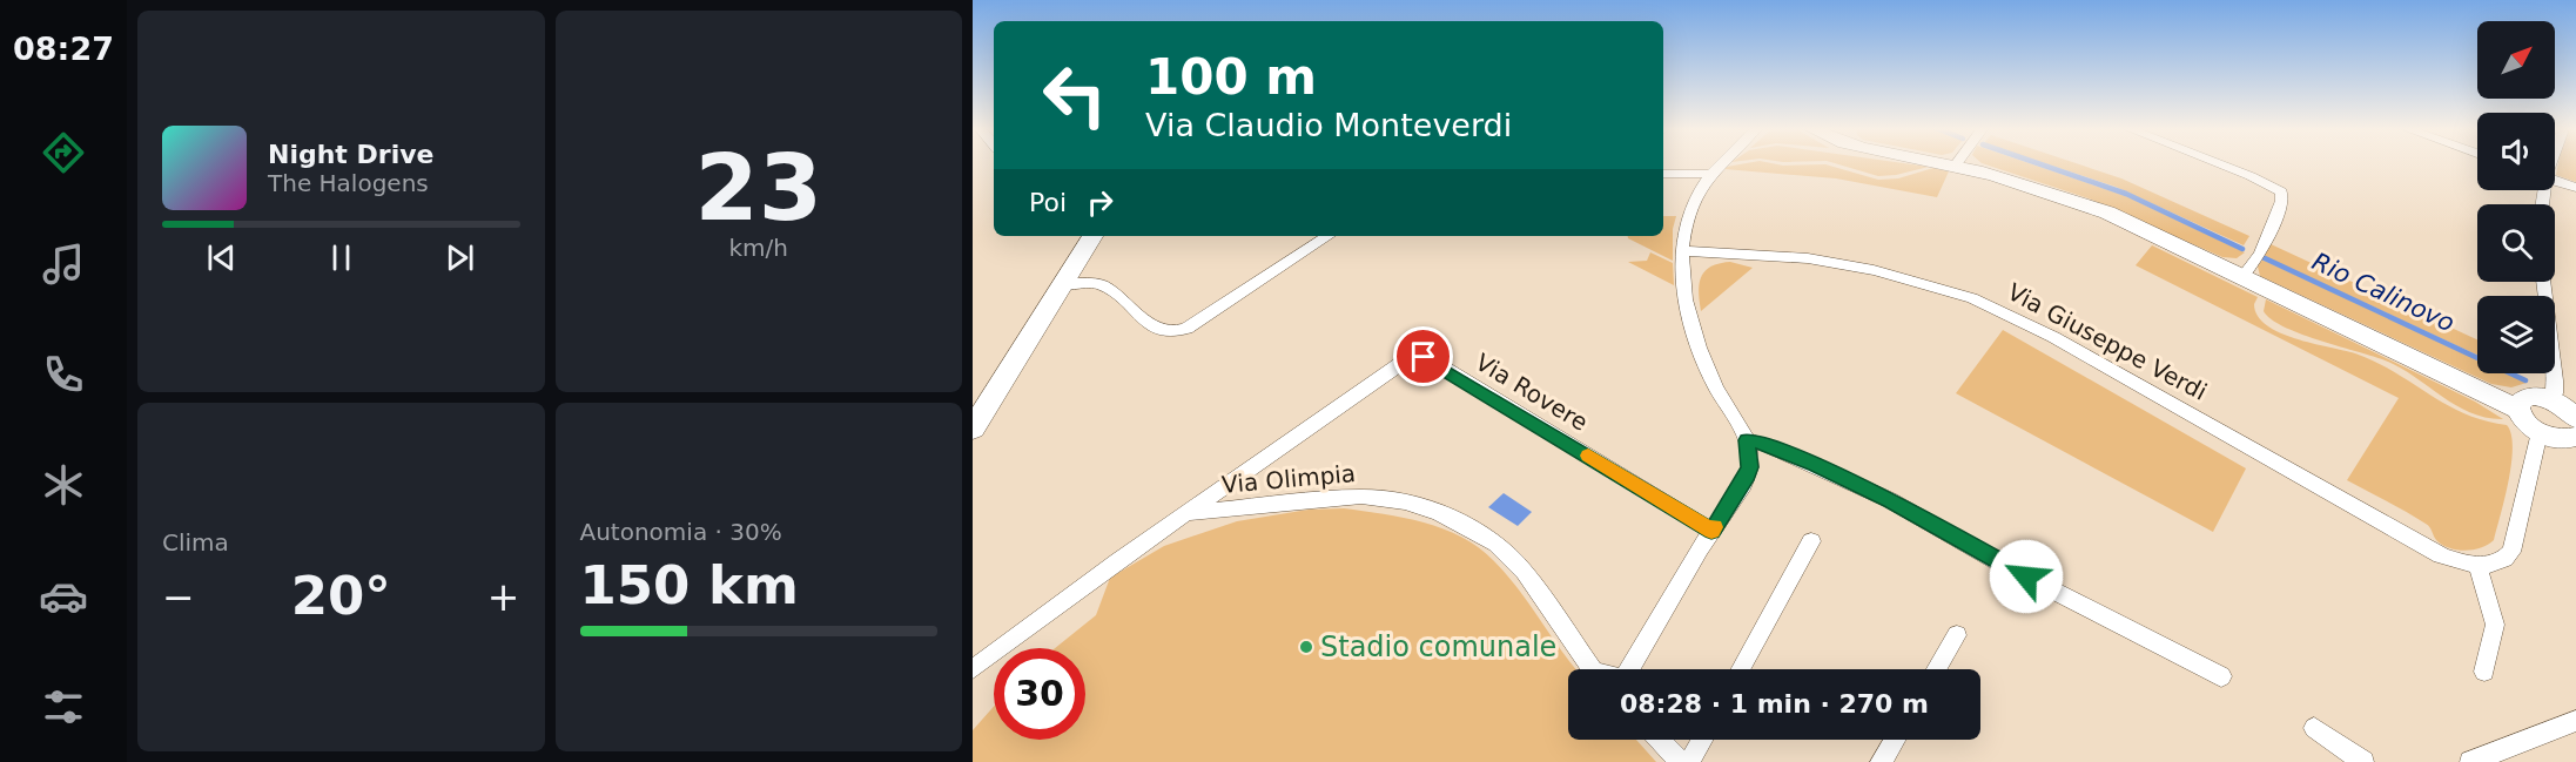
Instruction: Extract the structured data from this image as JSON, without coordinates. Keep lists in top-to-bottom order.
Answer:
{
  "streets": {
    "street": ["Via Giuseppe Verdi", "Via Rovere", "Via Olimpia"]
  },
  "crossings": [
    ["Via Rovere", "Via Olimpia"]
  ],
  "water": ["Rio Calinovo"],
  "places": ["Stadio comunale"],
  "north": "top right",
  "page": {
    "tabs": "08:27",
    "tile": [
      ["23", "km/h"],
      "Clima",
      ["Autonomia · 30%", "150 km"]
    ],
    "turn": ["100 m", "Via Claudio Monteverdi"],
    "song": ["Night Drive", "The Halogens"],
    "then": "Poi",
    "heat": ["−", "20°", "+"],
    "limit": "30",
    "trip": "08:28 · 1 min · 270 m"
  }
}
